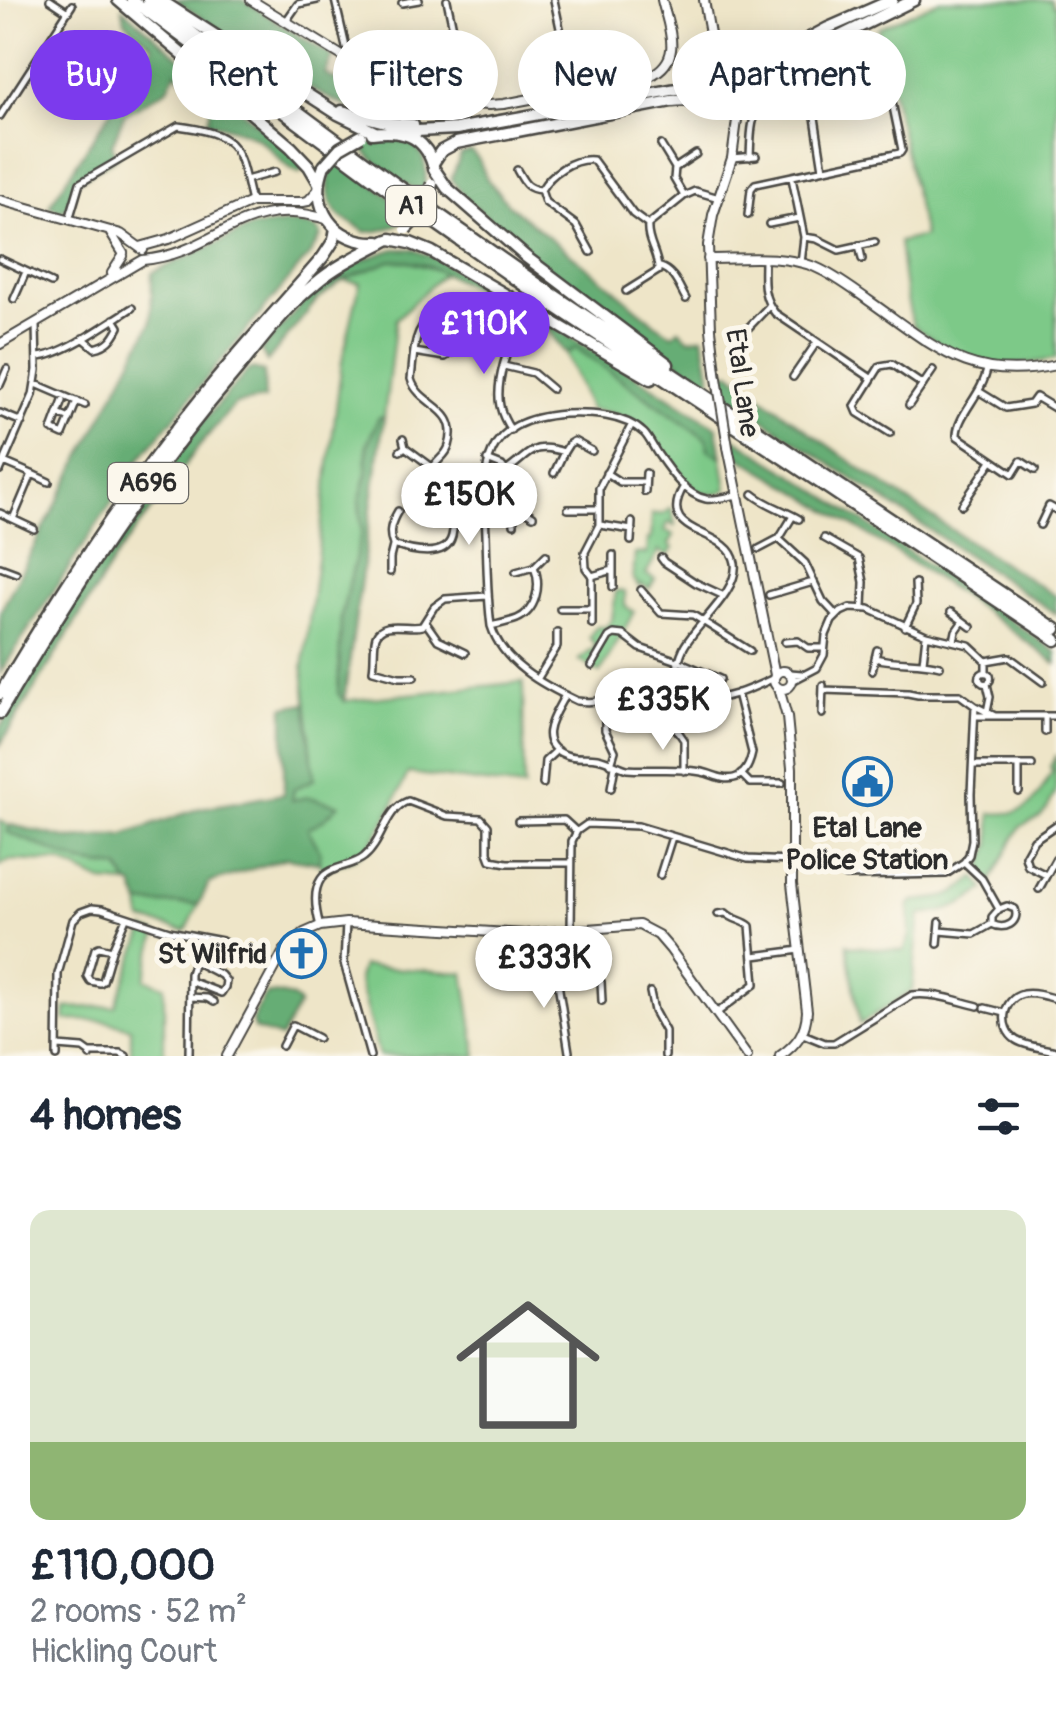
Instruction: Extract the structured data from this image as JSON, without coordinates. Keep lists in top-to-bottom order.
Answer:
{
  "streets": {
    "highway": ["A1", "A696"],
    "street": ["Etal Lane"]
  },
  "crossings": [
    ["A1", "A696"]
  ],
  "places": {
    "public building": ["Etal Lane Police Station"],
    "church": ["St Wilfrid"]
  },
  "page": {
    "chip": [
      "Buy",
      "Rent",
      "Filters",
      "New",
      "Apartment"
    ],
    "price": [
      "£110K",
      "£150K",
      "£335K",
      "£333K"
    ],
    "heading": "4 homes",
    "list": [
      {
        "name": "£110,000",
        "note": "2 rooms · 52 m² · Hickling Court"
      }
    ]
  }
}
